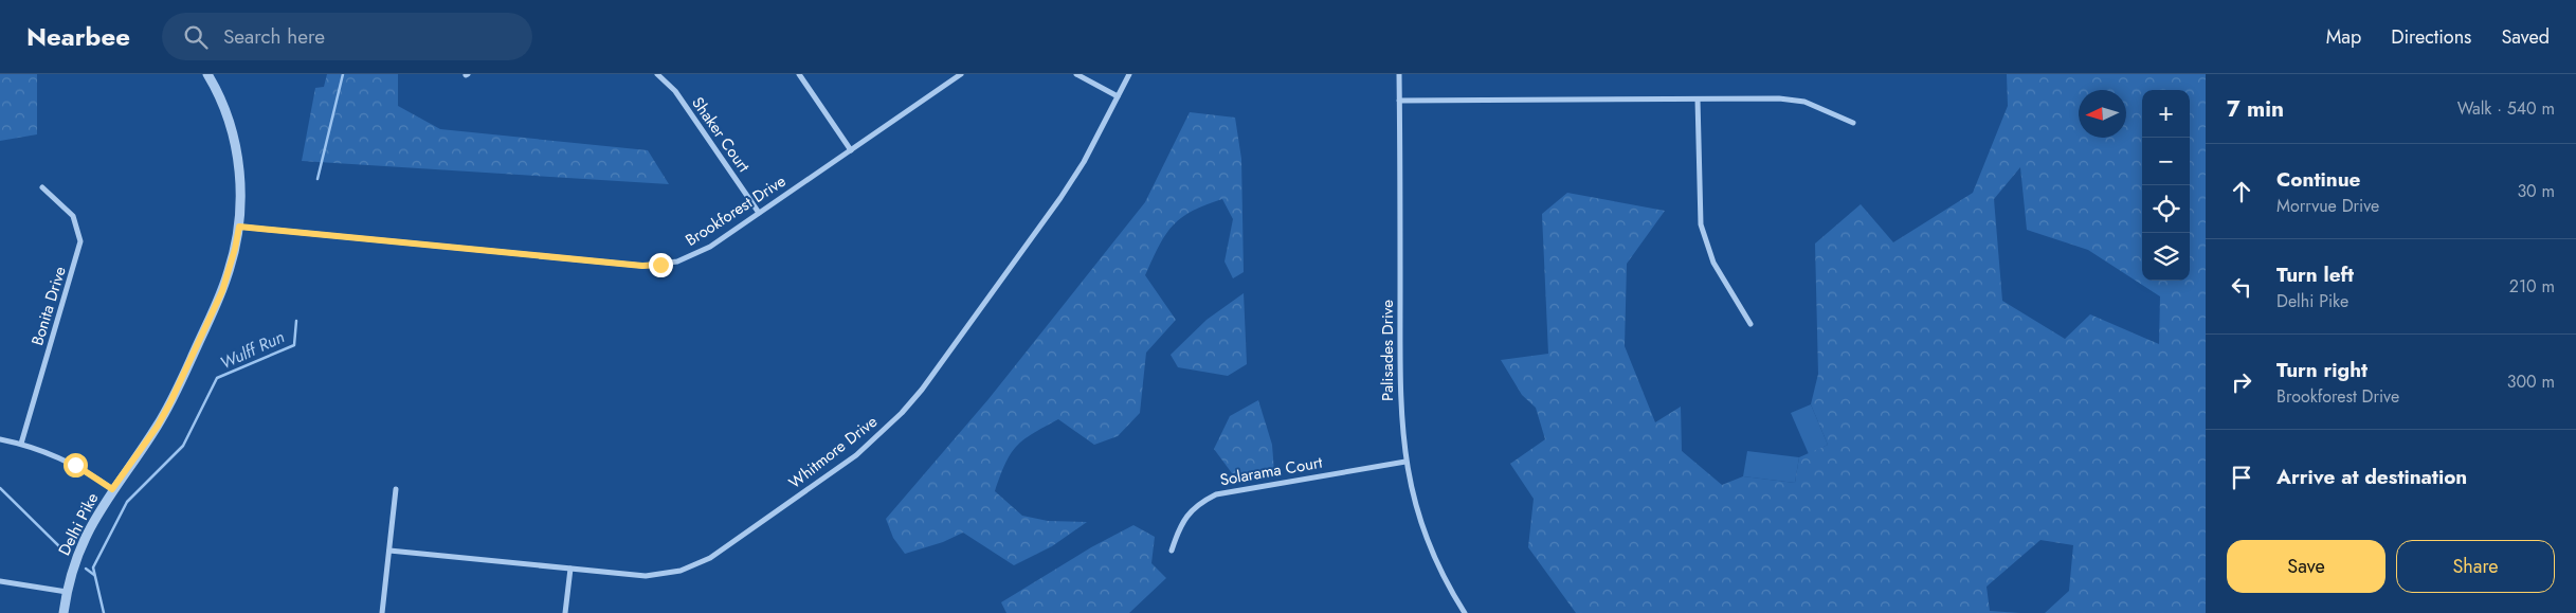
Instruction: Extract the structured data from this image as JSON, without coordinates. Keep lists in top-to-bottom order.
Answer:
{
  "streets": {
    "street": [
      "Shaker Court",
      "Brookforest Drive",
      "Bonita Drive",
      "Palisades Drive",
      "Whitmore Drive",
      "Solarama Court",
      "Delhi Pike"
    ]
  },
  "crossings": [
    ["Shaker Court", "Brookforest Drive"],
    ["Brookforest Drive", "Delhi Pike"],
    ["Palisades Drive", "Solarama Court"]
  ],
  "water": ["Wulff Run"],
  "north": "left",
  "page": {
    "header": "Nearbee",
    "search": "Search here",
    "nav": ["Map", "Directions", "Saved"],
    "heading": ["7 min", "Walk · 540 m"],
    "map_buttons": ["+", "−"],
    "list": [
      ["Continue", "Morrvue Drive", "30 m"],
      ["Turn left", "Delhi Pike", "210 m"],
      ["Turn right", "Brookforest Drive", "300 m"],
      "Arrive at destination"
    ],
    "buttons": ["Save", "Share"]
  }
}
